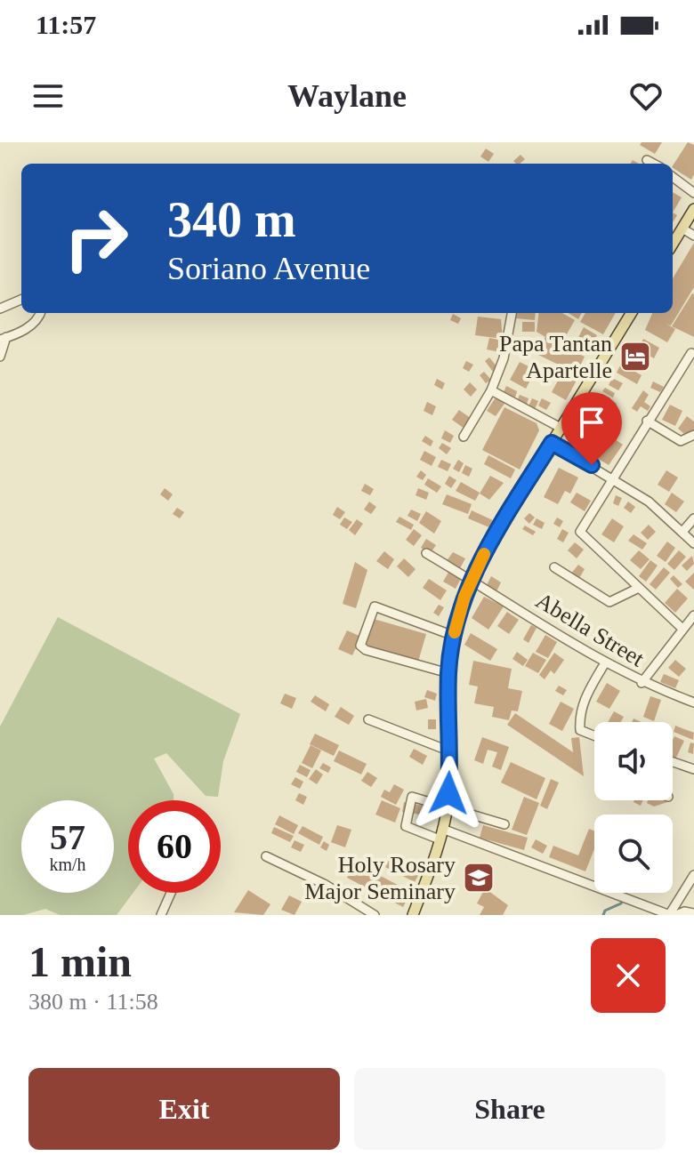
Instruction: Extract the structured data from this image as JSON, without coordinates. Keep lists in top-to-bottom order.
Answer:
{
  "streets": {
    "street": ["Abella Street"]
  },
  "places": {
    "hotel": ["Papa Tantan Apartelle"],
    "school or university": ["Holy Rosary Major Seminary"]
  },
  "page": {
    "status": "11:57",
    "header": "Waylane",
    "turn": ["340 m", "Soriano Avenue"],
    "speed": "57 km/h",
    "limit": "60",
    "heading": ["1 min", "380 m · 11:58"],
    "buttons": ["Exit", "Share"]
  }
}
